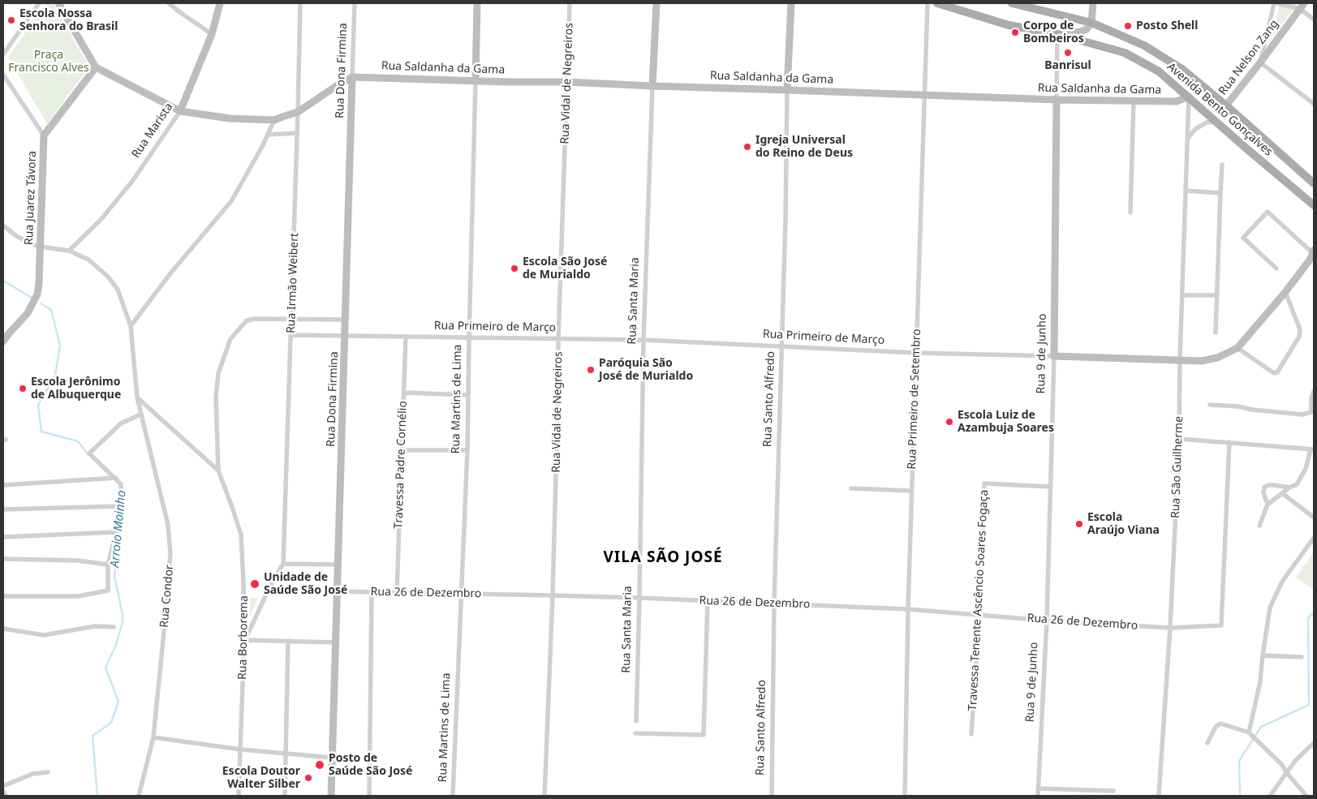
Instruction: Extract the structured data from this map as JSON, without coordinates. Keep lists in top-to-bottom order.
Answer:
{
  "streets": {
    "main road": ["Avenida Bento Gonçalves"],
    "street": [
      "Rua Nelson Zang",
      "Rua Saldanha da Gama",
      "Rua Dona Firmina",
      "Rua Vidal de Negreiros",
      "Rua Marista",
      "Rua Juarez Távora",
      "Rua Irmão Weibert",
      "Rua Santa Maria",
      "Rua Primeiro de Março",
      "Rua 9 de Junho",
      "Rua Martins de Lima",
      "Rua Santo Alfredo",
      "Rua Primeiro de Setembro",
      "Travessa Padre Cornélio",
      "Rua São Guilherme",
      "Rua 26 de Dezembro",
      "Rua Condor",
      "Travessa Tenente Ascêncio Soares Fogaça",
      "Rua Borborema"
    ]
  },
  "crossings": [
    ["Rua Nelson Zang", "Avenida Bento Gonçalves"],
    ["Rua Saldanha da Gama", "Rua Dona Firmina"],
    ["Rua Saldanha da Gama", "Rua Vidal de Negreiros"],
    ["Rua Saldanha da Gama", "Avenida Bento Gonçalves"],
    ["Rua Saldanha da Gama", "Rua Santa Maria"],
    ["Rua Saldanha da Gama", "Rua 9 de Junho"],
    ["Rua Saldanha da Gama", "Rua Martins de Lima"],
    ["Rua Saldanha da Gama", "Rua Santo Alfredo"],
    ["Rua Saldanha da Gama", "Rua Primeiro de Setembro"],
    ["Rua Saldanha da Gama", "Rua São Guilherme"],
    ["Rua Dona Firmina", "Rua Primeiro de Março"],
    ["Rua Dona Firmina", "Rua 26 de Dezembro"],
    ["Rua Vidal de Negreiros", "Rua Primeiro de Março"],
    ["Rua Vidal de Negreiros", "Rua 26 de Dezembro"],
    ["Avenida Bento Gonçalves", "Rua 9 de Junho"],
    ["Avenida Bento Gonçalves", "Rua São Guilherme"],
    ["Rua Marista", "Rua Condor"],
    ["Rua Juarez Távora", "Rua Condor"],
    ["Rua Irmão Weibert", "Rua Primeiro de Março"],
    ["Rua Santa Maria", "Rua Primeiro de Março"],
    ["Rua Santa Maria", "Rua 26 de Dezembro"],
    ["Rua Primeiro de Março", "Rua 9 de Junho"],
    ["Rua Primeiro de Março", "Rua Martins de Lima"],
    ["Rua Primeiro de Março", "Rua Santo Alfredo"],
    ["Rua Primeiro de Março", "Rua Primeiro de Setembro"],
    ["Rua Primeiro de Março", "Travessa Padre Cornélio"],
    ["Rua Primeiro de Março", "Rua São Guilherme"],
    ["Rua 9 de Junho", "Rua 26 de Dezembro"],
    ["Rua 9 de Junho", "Travessa Tenente Ascêncio Soares Fogaça"],
    ["Rua Martins de Lima", "Rua 26 de Dezembro"],
    ["Rua Santo Alfredo", "Rua 26 de Dezembro"],
    ["Rua Primeiro de Setembro", "Rua 26 de Dezembro"],
    ["Travessa Padre Cornélio", "Rua 26 de Dezembro"],
    ["Rua São Guilherme", "Rua 26 de Dezembro"],
    ["Rua 26 de Dezembro", "Travessa Tenente Ascêncio Soares Fogaça"],
    ["Rua Condor", "Rua Borborema"]
  ],
  "districts": ["VILA SÃO JOSÉ"],
  "water": ["Arroio Moinho"],
  "parks": ["Praça Francisco Alves"],
  "places": [
    "Escola Nossa Senhora do Brasil",
    "Posto Shell",
    "Corpo de Bombeiros",
    "Banrisul",
    "Igreja Universal do Reino de Deus",
    "Escola São José de Murialdo",
    "Paróquia São José de Murialdo",
    "Escola Jerônimo de Albuquerque",
    "Escola Luiz de Azambuja Soares",
    "Escola Araújo Viana",
    "Unidade de Saúde São José",
    "Posto de Saúde São José",
    "Escola Doutor Walter Silber"
  ]
}
